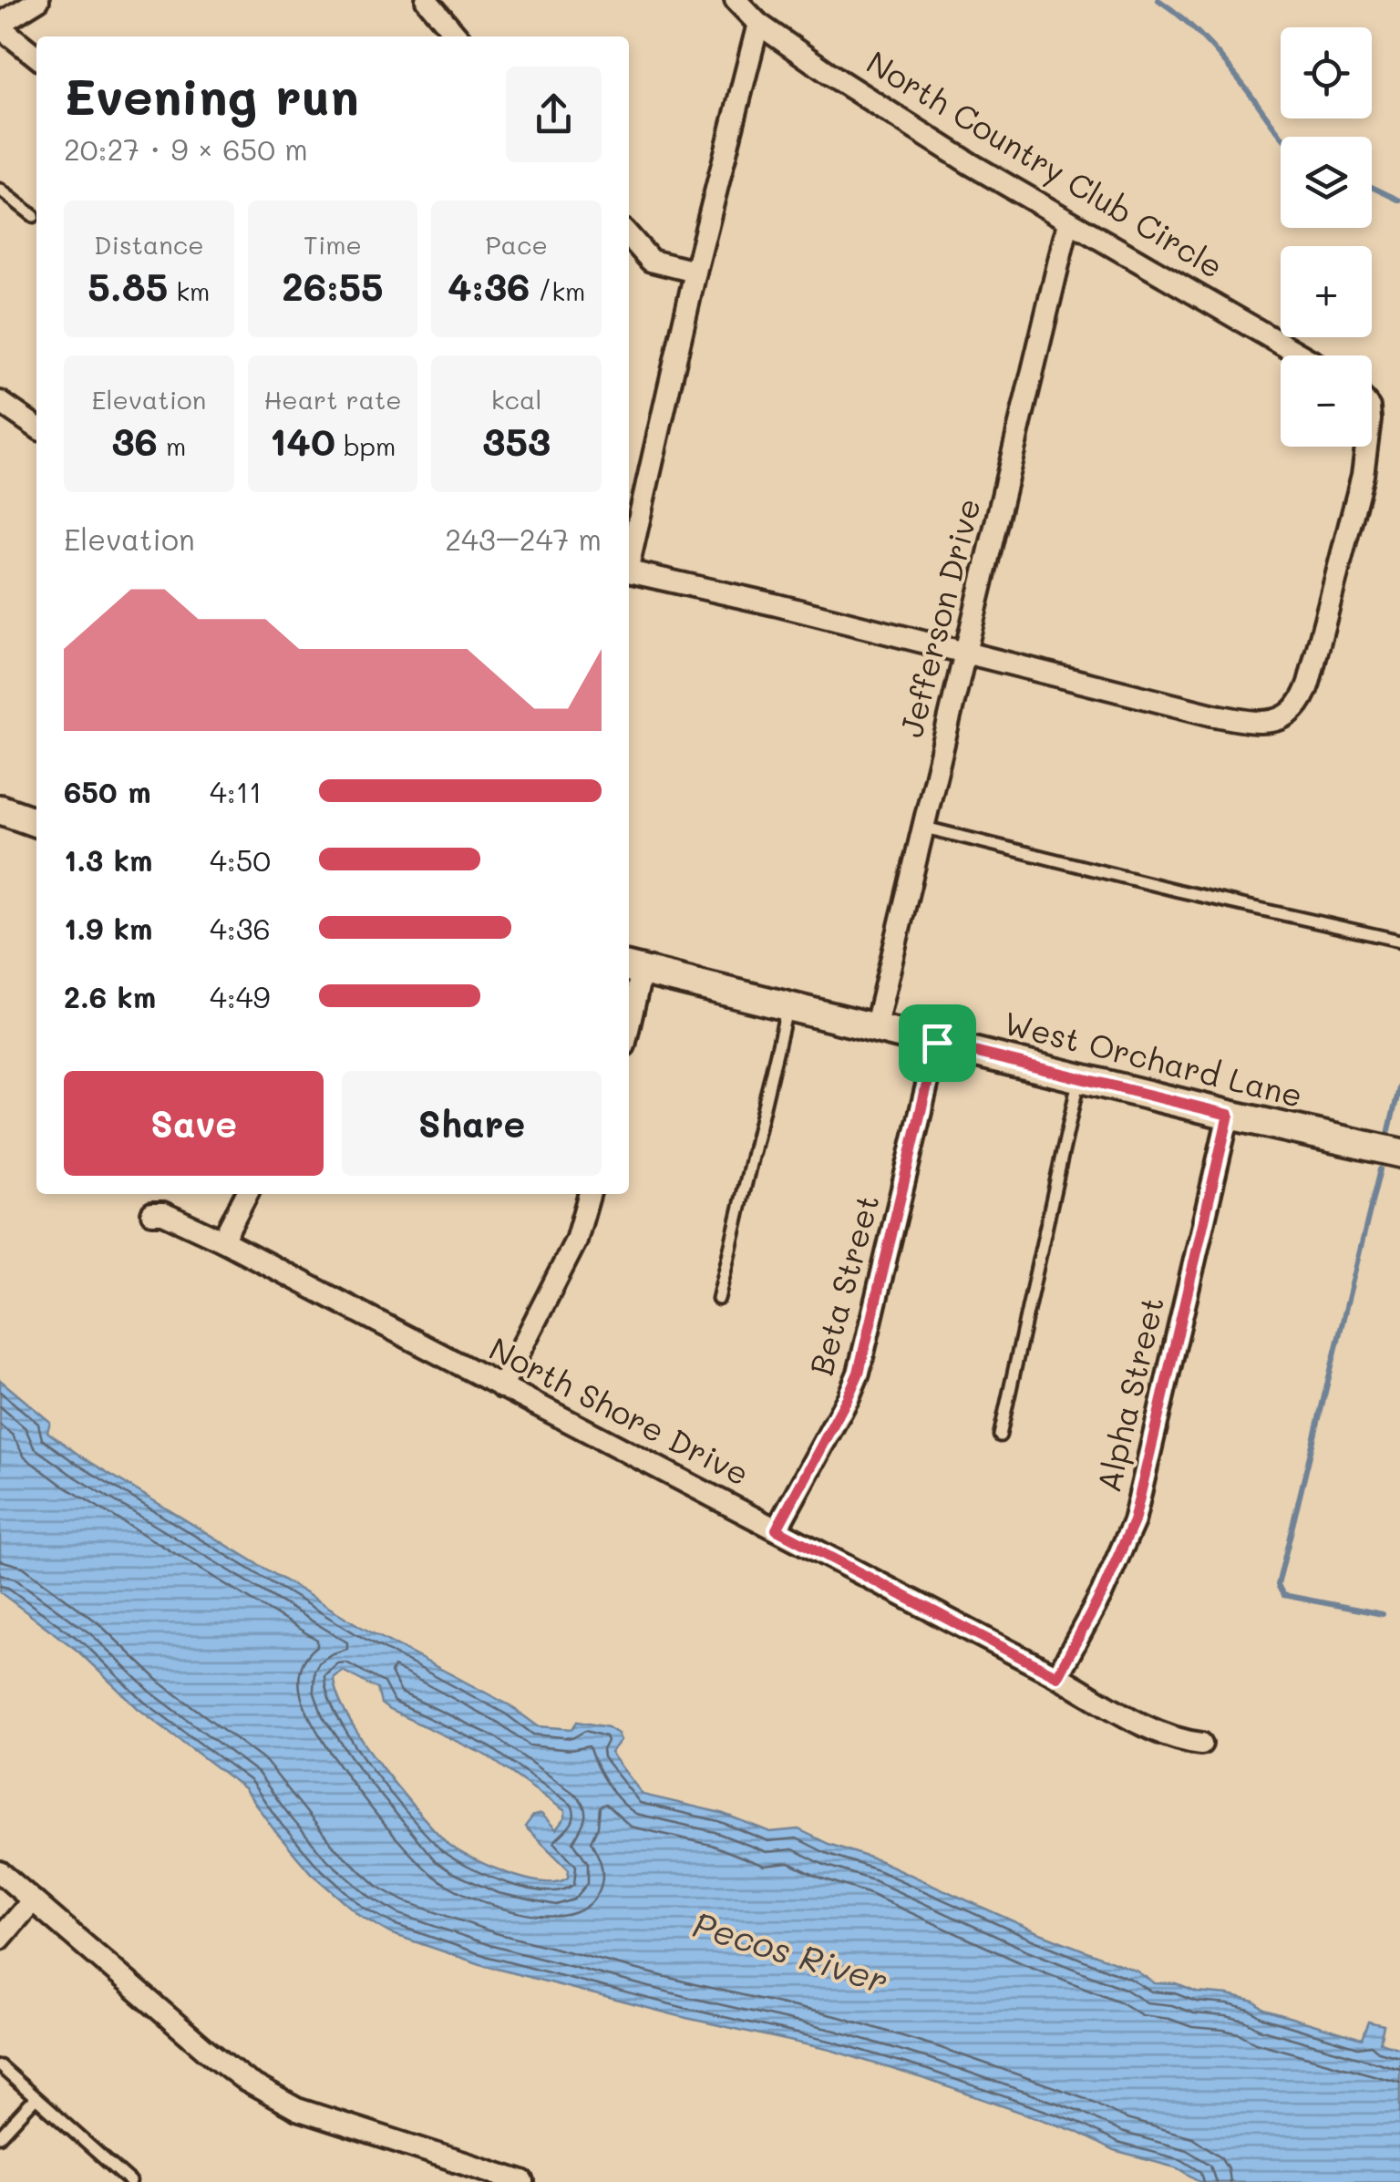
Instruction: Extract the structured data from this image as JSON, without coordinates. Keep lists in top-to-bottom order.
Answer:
{
  "streets": {
    "street": [
      "North Country Club Circle",
      "Jefferson Drive",
      "West Orchard Lane",
      "Beta Street",
      "Alpha Street",
      "North Shore Drive"
    ]
  },
  "crossings": [
    ["North Country Club Circle", "Jefferson Drive"],
    ["Jefferson Drive", "West Orchard Lane"],
    ["West Orchard Lane", "Beta Street"],
    ["West Orchard Lane", "Alpha Street"],
    ["Beta Street", "North Shore Drive"],
    ["Alpha Street", "North Shore Drive"]
  ],
  "water": ["Pecos River"],
  "page": {
    "map_buttons": ["+", "−"],
    "heading": ["Evening run", "20:27 · 9 × 650 m"],
    "stats": [
      ["Distance", "5.85 km"],
      ["Time", "26:55"],
      ["Pace", "4:36 /km"],
      ["Elevation", "36 m"],
      ["Heart rate", "140 bpm"],
      ["kcal", "353"]
    ],
    "chart": ["Elevation", "243–247 m"],
    "list": [
      {
        "name": "650 m",
        "note": "4:11"
      },
      {
        "name": "1.3 km",
        "note": "4:50"
      },
      {
        "name": "1.9 km",
        "note": "4:36"
      },
      {
        "name": "2.6 km",
        "note": "4:49"
      }
    ],
    "buttons": ["Save", "Share"]
  }
}
